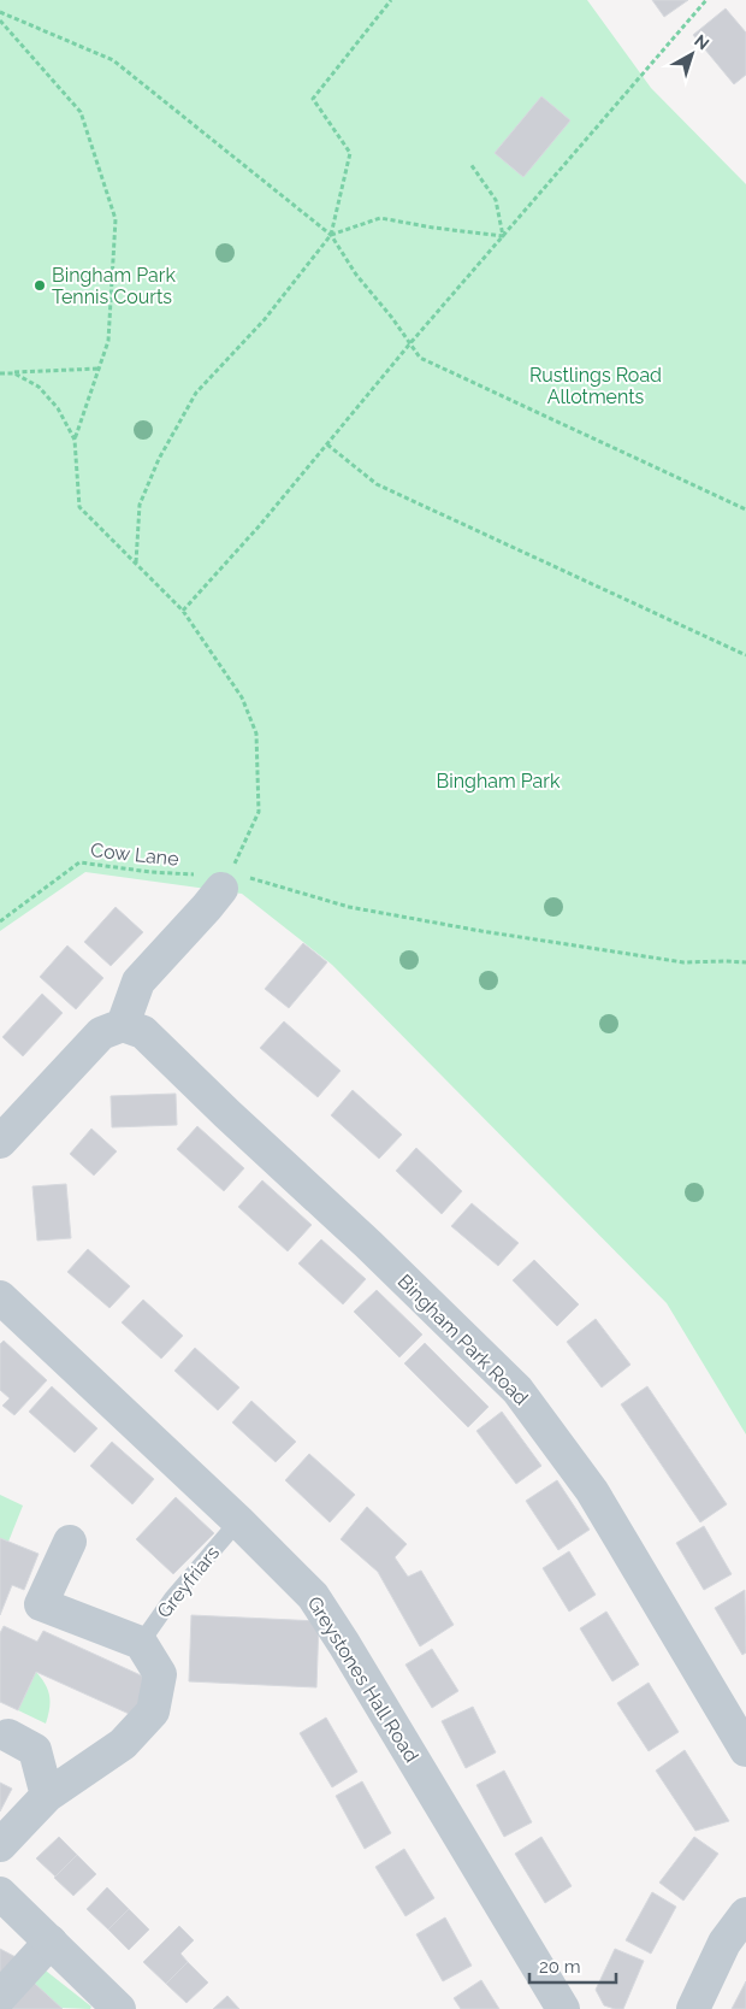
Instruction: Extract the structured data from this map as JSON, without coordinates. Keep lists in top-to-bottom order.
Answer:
{
  "streets": {
    "street": ["Bingham Park Road", "Greystones Hall Road"],
    "lane": ["Greyfriars"],
    "path": ["Cow Lane"]
  },
  "crossings": [
    ["Greyfriars", "Greystones Hall Road"]
  ],
  "parks": ["Rustlings Road Allotments", "Bingham Park"],
  "places": ["Bingham Park Tennis Courts"],
  "scale_bar": "20 m",
  "north": "top right"
}
